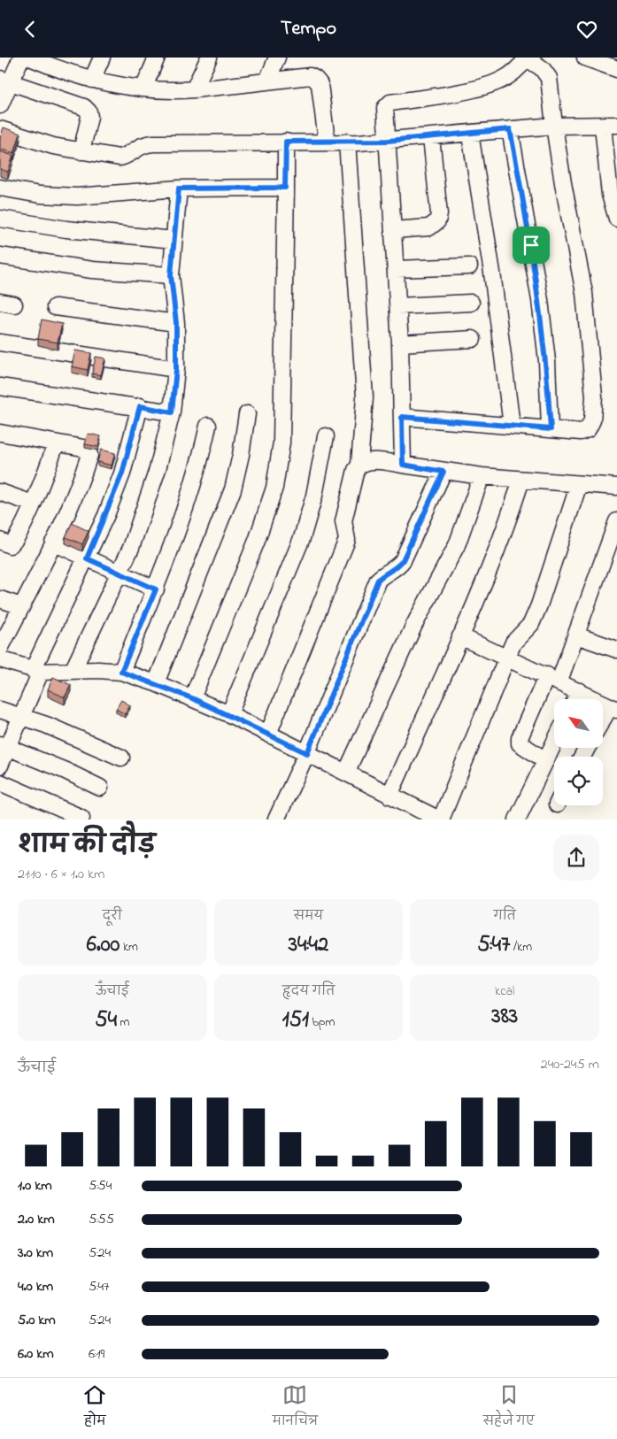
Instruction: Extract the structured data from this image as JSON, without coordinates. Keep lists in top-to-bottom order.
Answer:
{
  "north": "top left",
  "page": {
    "header": "Tempo",
    "heading": ["शाम की दौड़", "21:10 · 6 × 1.0 km"],
    "stats": [
      ["दूरी", "6.00 km"],
      ["समय", "34:42"],
      ["गति", "5:47 /km"],
      ["ऊँचाई", "54 m"],
      ["हृदय गति", "151 bpm"],
      ["kcal", "383"]
    ],
    "chart": ["ऊँचाई", "240–245 m"],
    "list": [
      {
        "name": "1.0 km",
        "note": "5:54"
      },
      {
        "name": "2.0 km",
        "note": "5:55"
      },
      {
        "name": "3.0 km",
        "note": "5:24"
      },
      {
        "name": "4.0 km",
        "note": "5:47"
      },
      {
        "name": "5.0 km",
        "note": "5:24"
      },
      {
        "name": "6.0 km",
        "note": "6:19"
      }
    ],
    "tabs": ["होम", "मानचित्र", "सहेजे गए"]
  }
}
